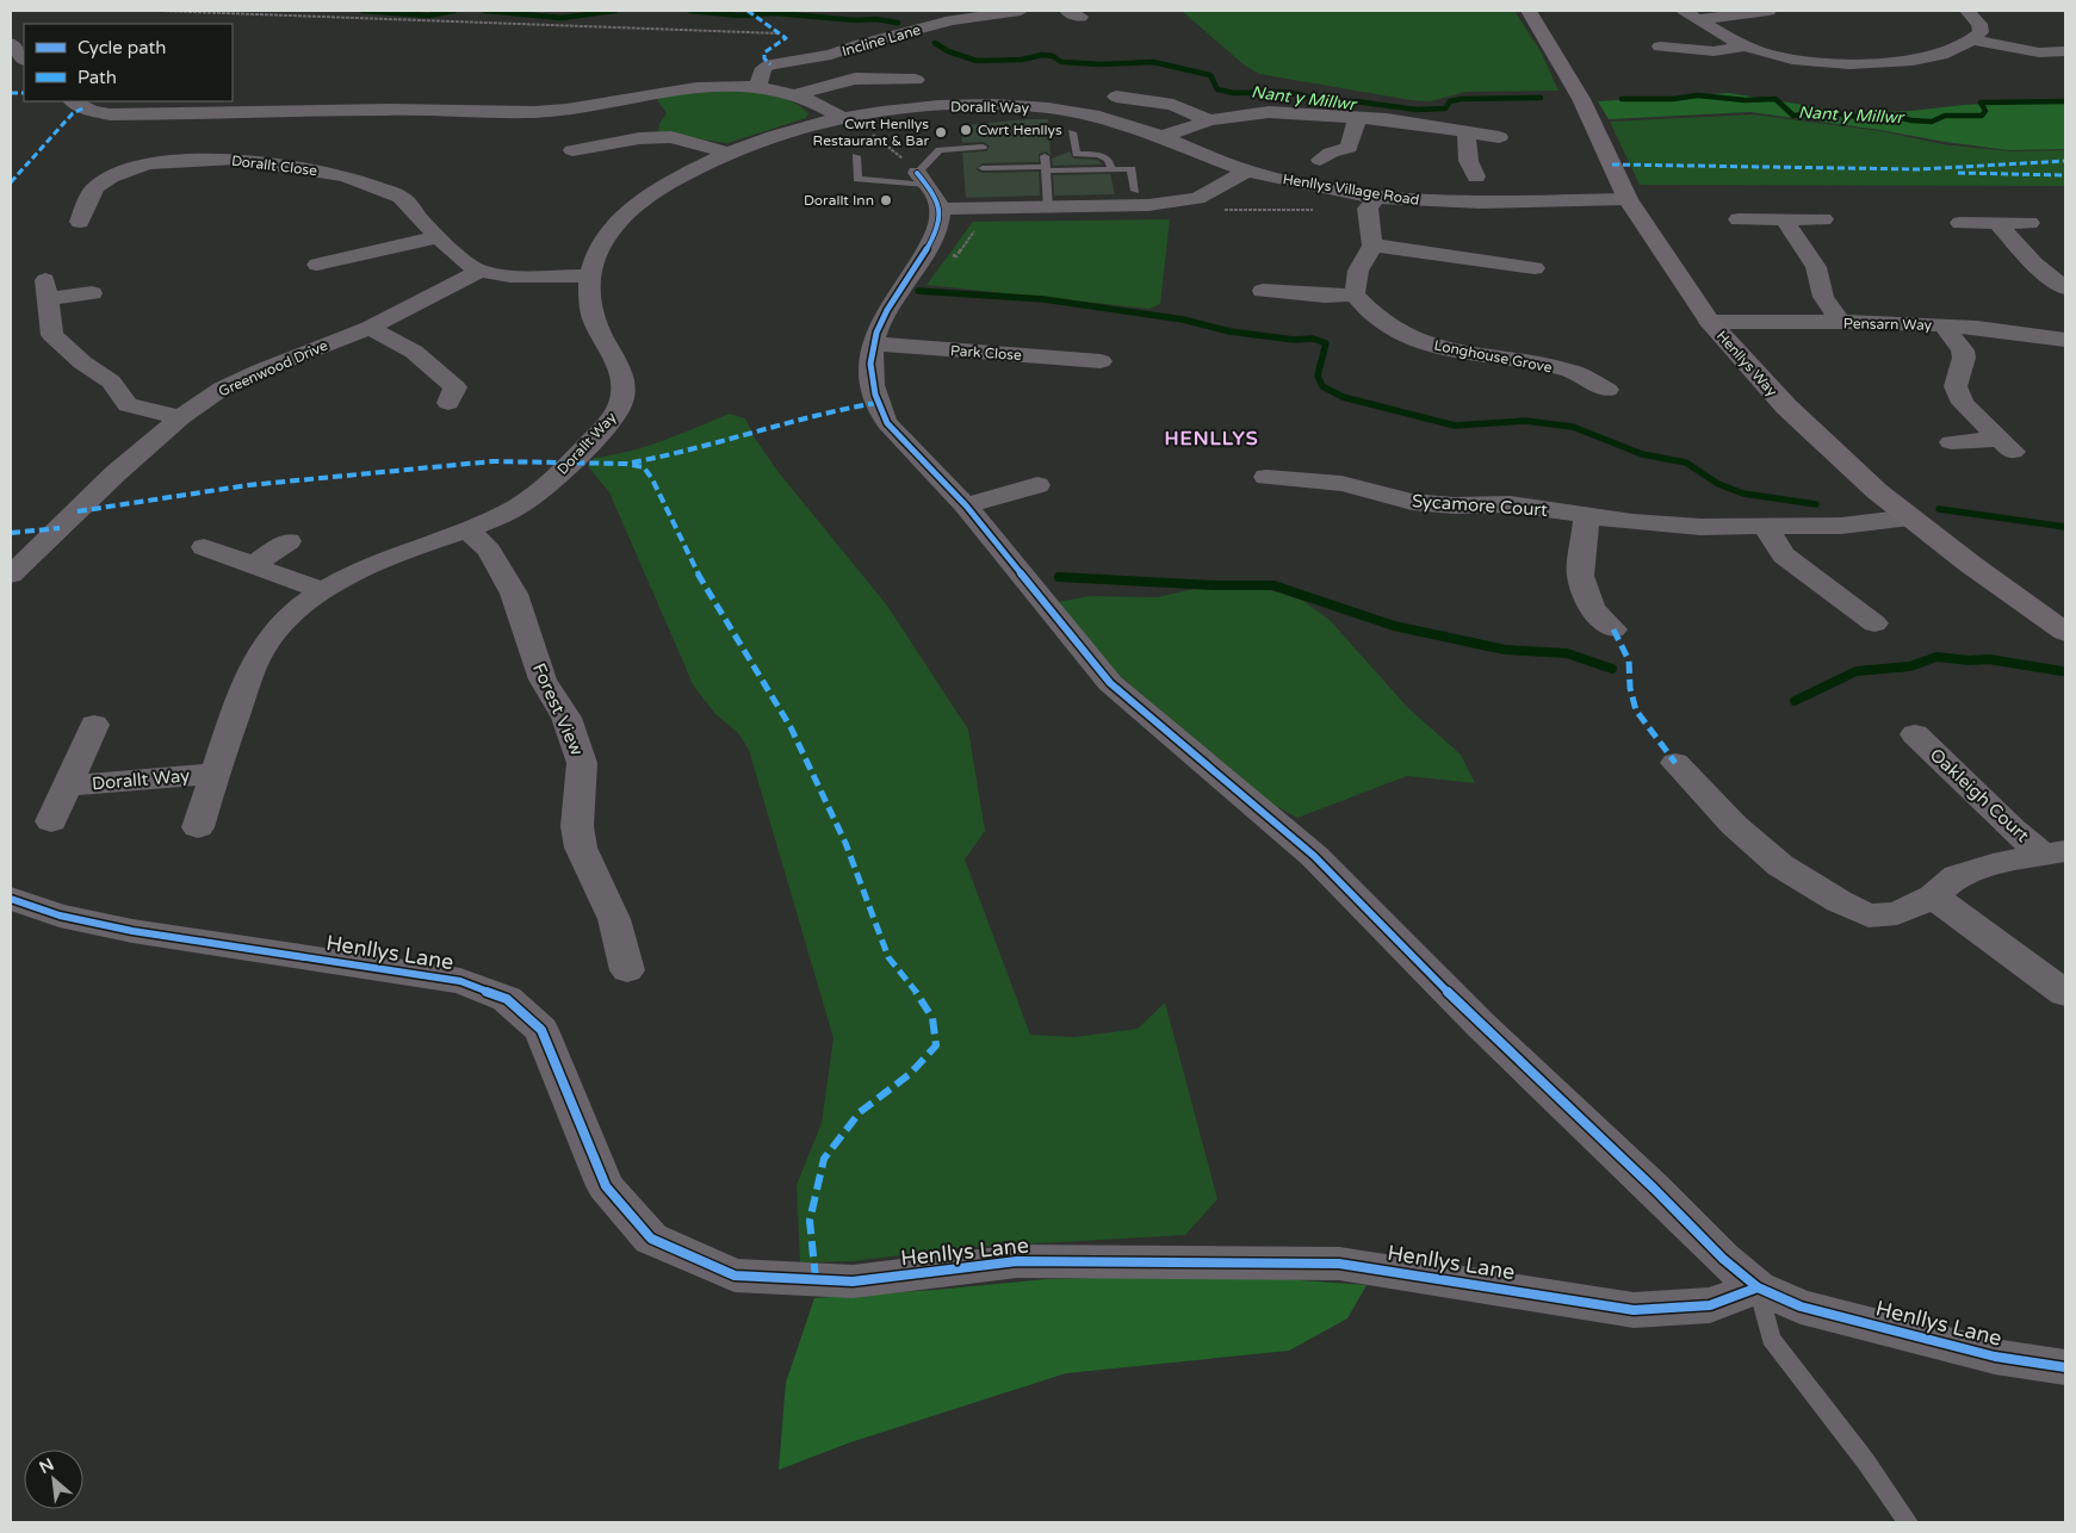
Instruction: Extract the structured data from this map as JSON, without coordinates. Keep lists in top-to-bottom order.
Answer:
{
  "streets": {
    "street": [
      "Incline Lane",
      "Dorallt Way",
      "Dorallt Close",
      "Henllys Village Road",
      "Pensarn Way",
      "Park Close",
      "Longhouse Grove",
      "Henllys Way",
      "Greenwood Drive",
      "Sycamore Court",
      "Forest View",
      "Oakleigh Court",
      "Henllys Lane"
    ]
  },
  "crossings": [
    ["Dorallt Way", "Dorallt Close"],
    ["Dorallt Way", "Henllys Village Road"],
    ["Dorallt Way", "Forest View"],
    ["Dorallt Close", "Greenwood Drive"],
    ["Henllys Village Road", "Henllys Way"],
    ["Pensarn Way", "Henllys Way"],
    ["Henllys Way", "Sycamore Court"]
  ],
  "districts": ["HENLLYS"],
  "water": ["Nant y Millwr"],
  "places": ["Cwrt Henllys", "Cwrt Henllys Restaurant & Bar", "Dorallt Inn"],
  "legend": ["Cycle path", "Path"],
  "north": "top left"
}
